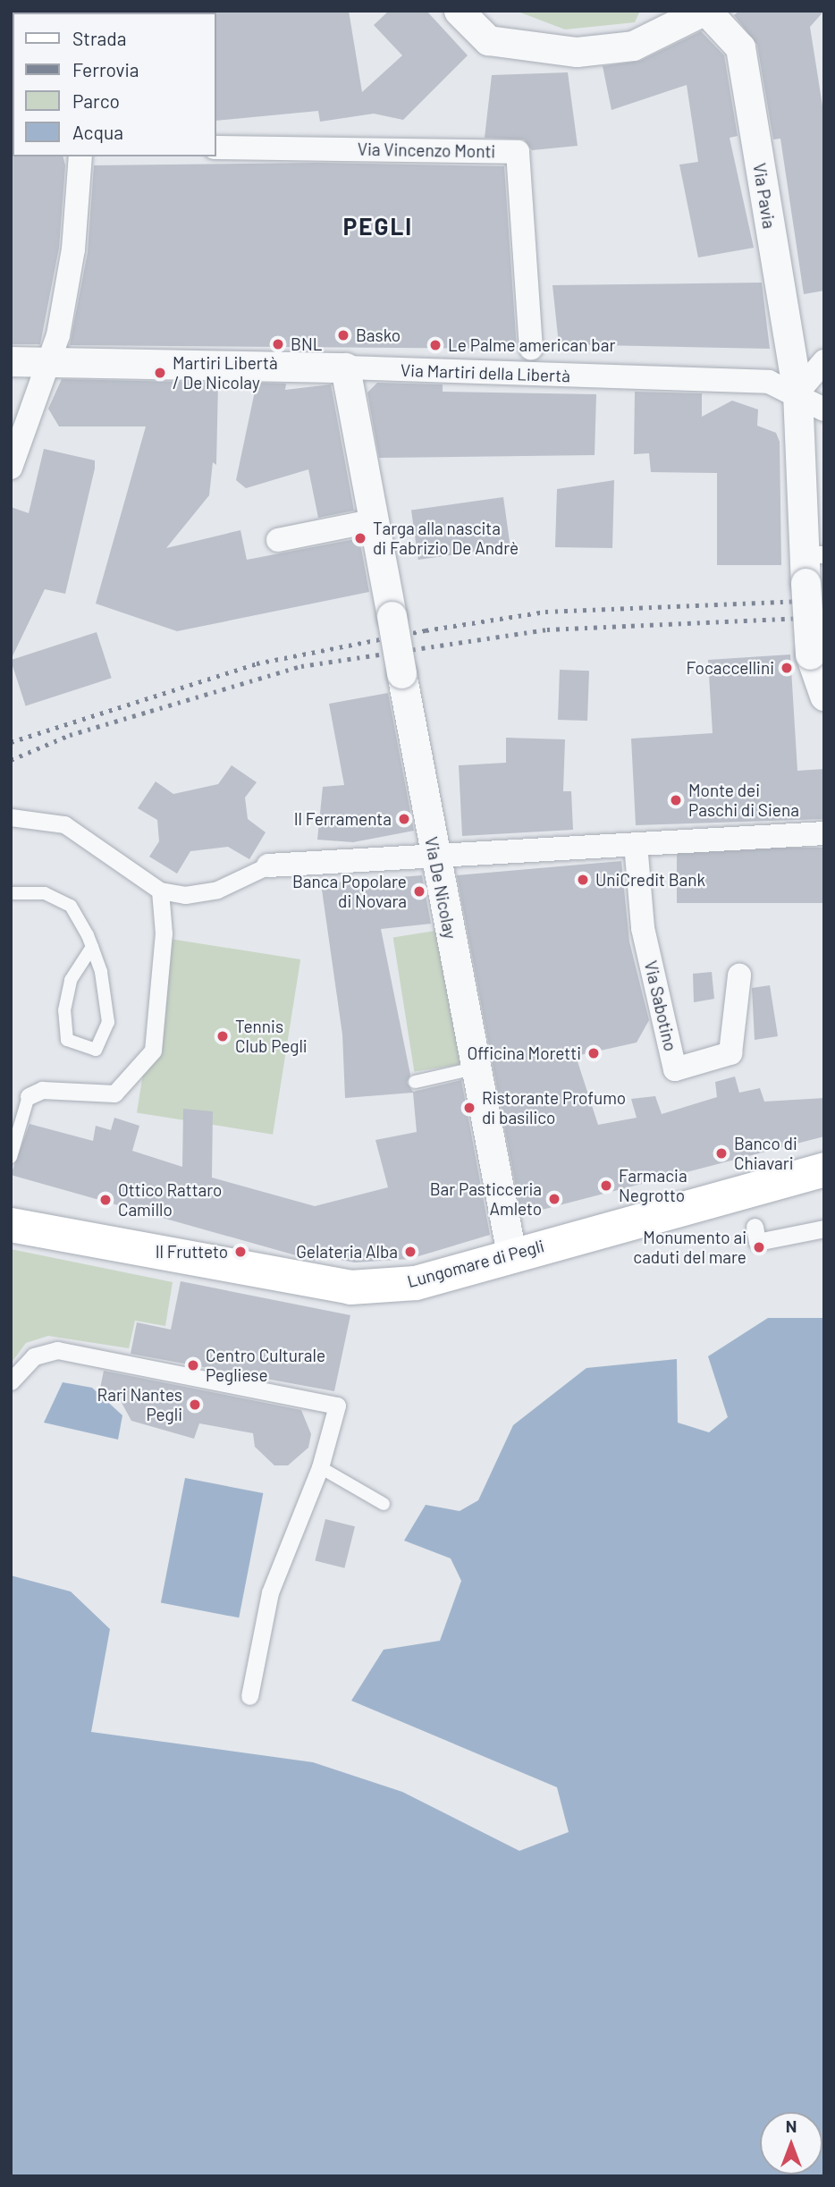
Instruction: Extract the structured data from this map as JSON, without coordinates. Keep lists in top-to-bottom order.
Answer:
{
  "streets": {
    "main road": ["Lungomare di Pegli"],
    "street": [
      "Via Vincenzo Monti",
      "Via Pavia",
      "Via Martiri della Libertà",
      "Via De Nicolay",
      "Via Sabotino"
    ]
  },
  "crossings": [
    ["Via Pavia", "Via Martiri della Libertà"],
    ["Via Martiri della Libertà", "Via De Nicolay"],
    ["Via De Nicolay", "Lungomare di Pegli"]
  ],
  "districts": ["PEGLI"],
  "places": [
    "Basko",
    "BNL",
    "Le Palme american bar",
    "Martiri Libertà / De Nicolay",
    "Targa alla nascita di Fabrizio De Andrè",
    "Focaccellini",
    "Monte dei Paschi di Siena",
    "Il Ferramenta",
    "UniCredit Bank",
    "Banca Popolare di Novara",
    "Tennis Club Pegli",
    "Officina Moretti",
    "Ristorante Profumo di basilico",
    "Banco di Chiavari",
    "Farmacia Negrotto",
    "Bar Pasticceria Amleto",
    "Ottico Rattaro Camillo",
    "Monumento ai caduti del mare",
    "Il Frutteto",
    "Gelateria Alba",
    "Centro Culturale Pegliese",
    "Rari Nantes Pegli"
  ],
  "legend": [
    "Strada",
    "Ferrovia",
    "Parco",
    "Acqua"
  ],
  "north": "top"
}
